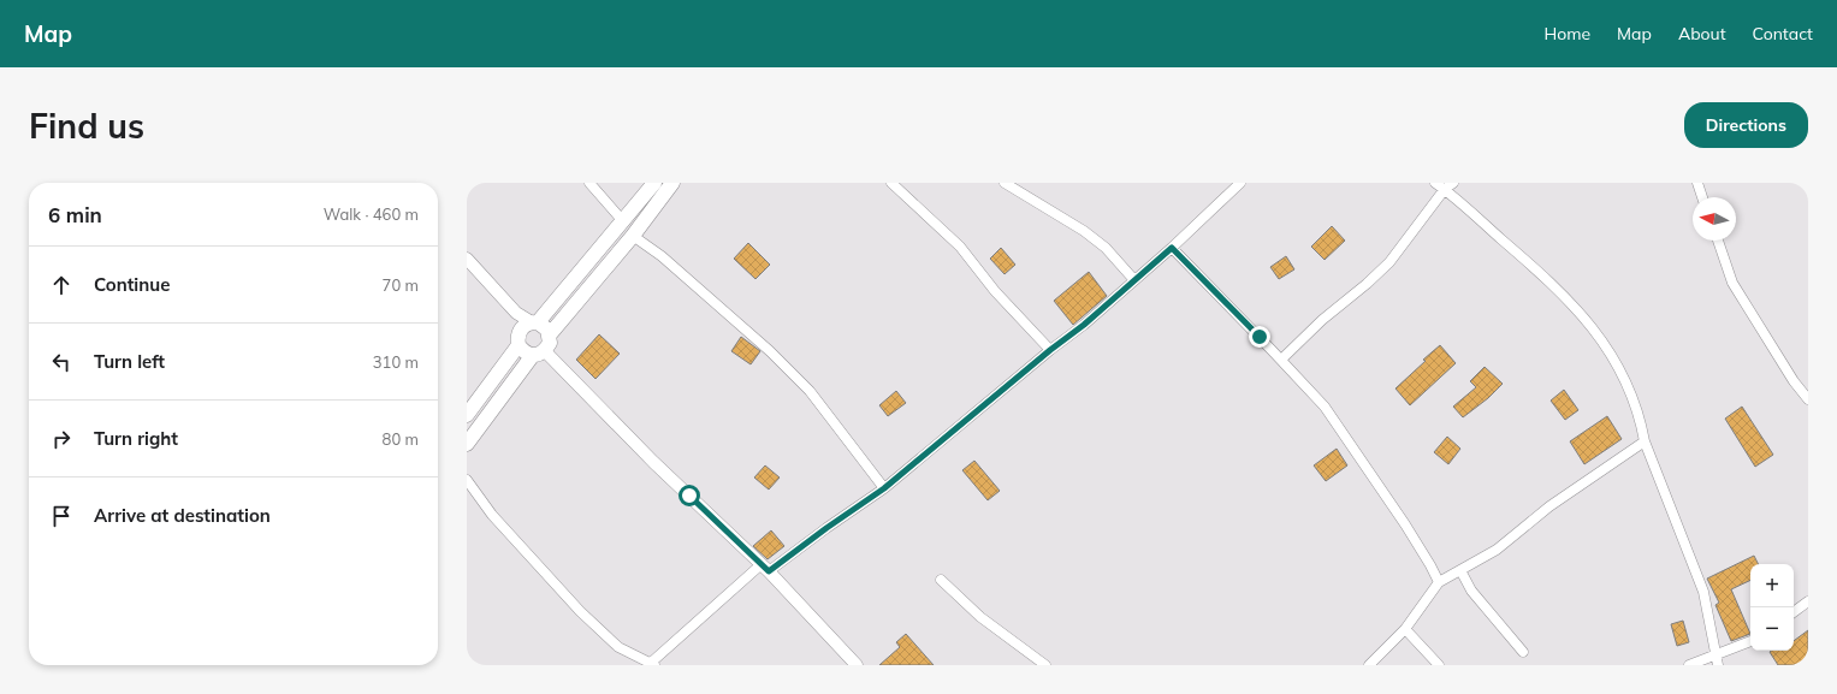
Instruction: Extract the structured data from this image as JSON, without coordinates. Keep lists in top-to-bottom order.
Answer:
{
  "north": "left",
  "page": {
    "header": "Map",
    "nav": [
      "Home",
      "Map",
      "About",
      "Contact"
    ],
    "buttons": "Directions",
    "title": "Find us",
    "heading": ["6 min", "Walk · 460 m"],
    "list": [
      ["Continue", "70 m"],
      ["Turn left", "310 m"],
      ["Turn right", "80 m"],
      "Arrive at destination"
    ],
    "map_buttons": ["+", "−"]
  }
}
